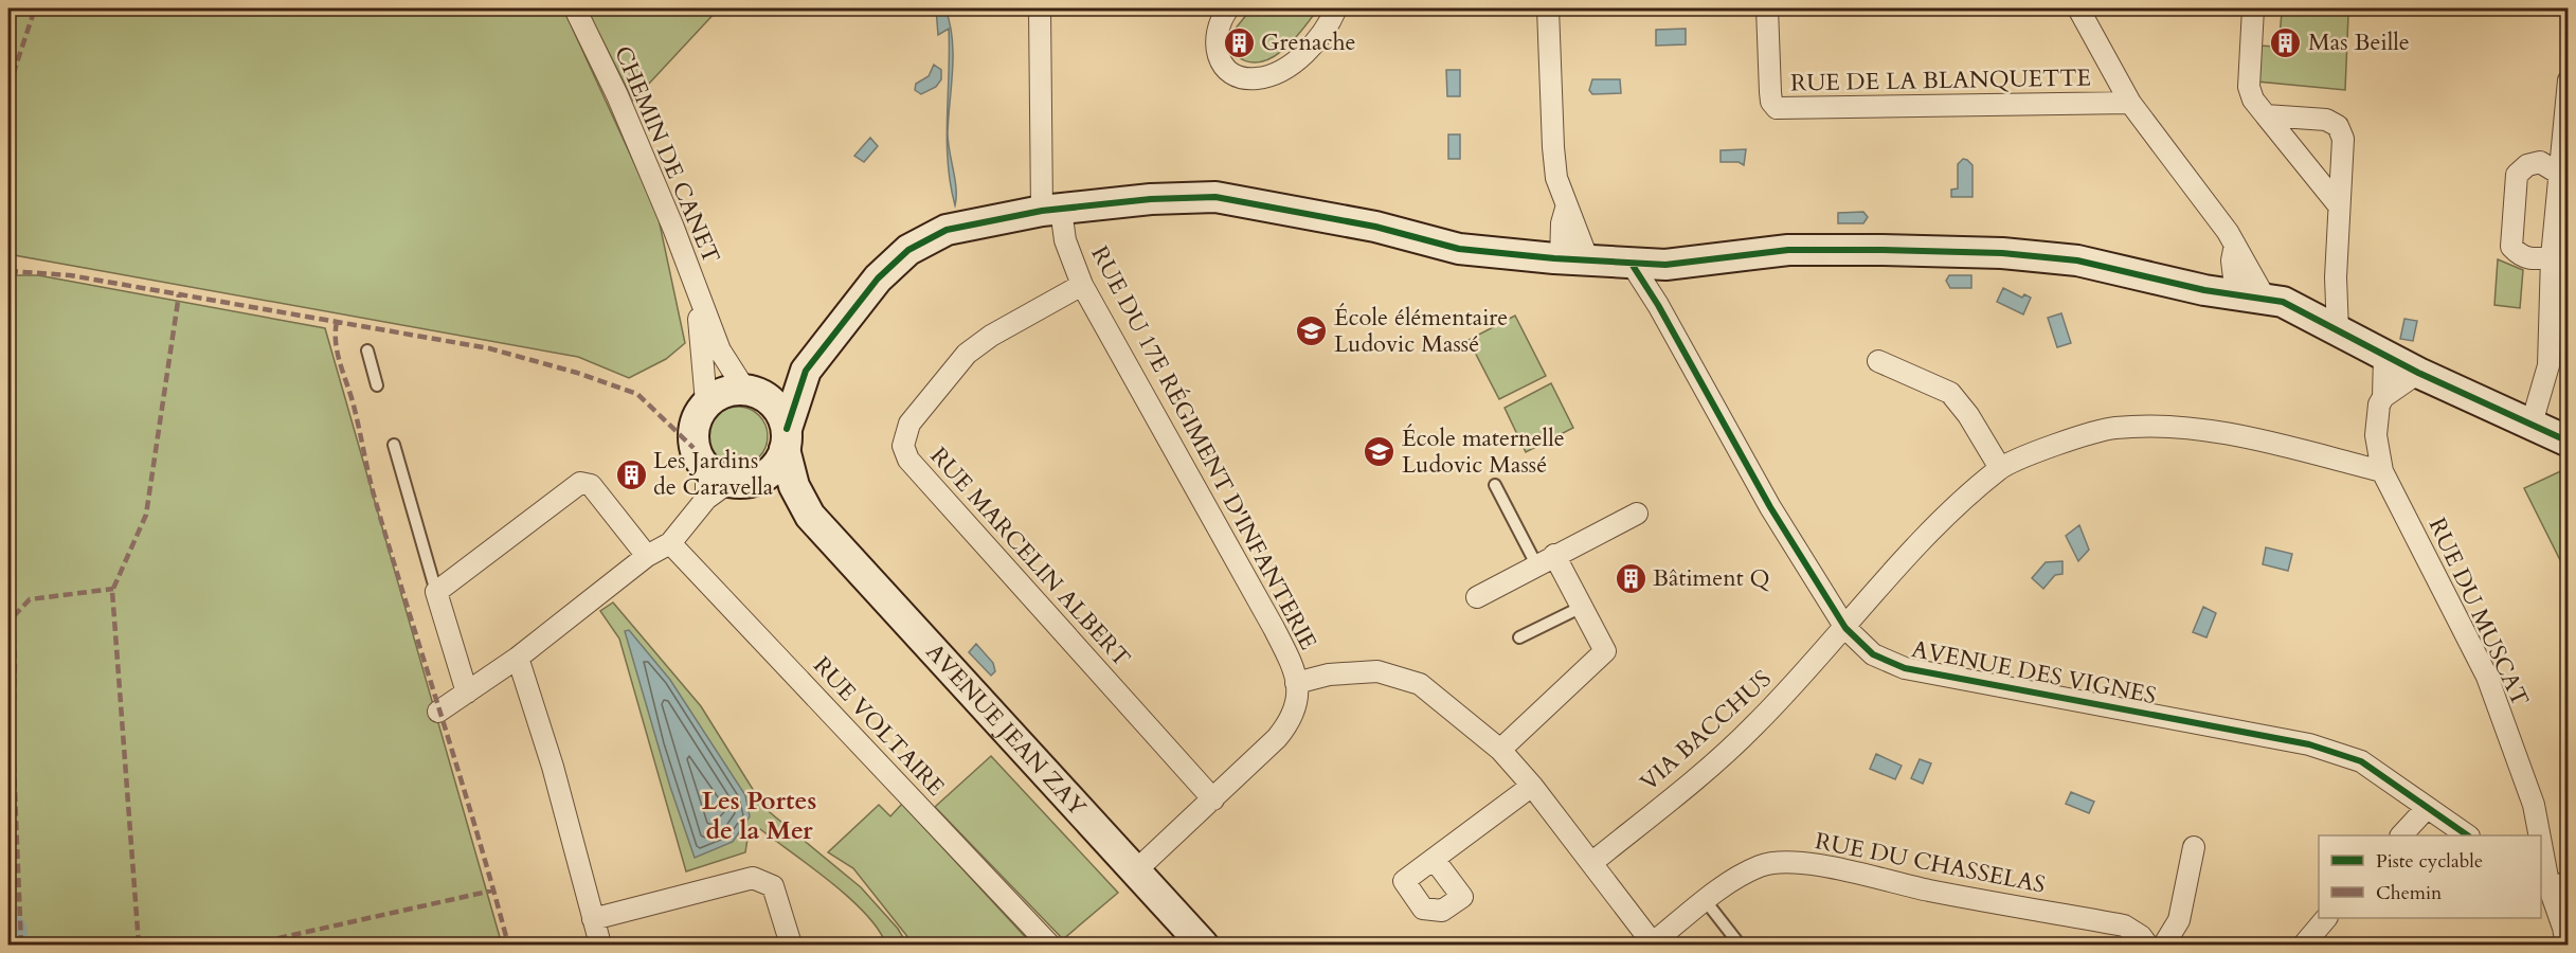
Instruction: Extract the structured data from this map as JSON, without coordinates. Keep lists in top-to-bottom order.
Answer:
{
  "streets": {
    "street": [
      "RUE DE LA BLANQUETTE",
      "CHEMIN DE CANET",
      "RUE DU 17E RÉGIMENT D'INFANTERIE",
      "RUE MARCELIN ALBERT",
      "RUE DU MUSCAT",
      "AVENUE DES VIGNES",
      "RUE VOLTAIRE",
      "AVENUE JEAN ZAY",
      "VIA BACCHUS",
      "RUE DU CHASSELAS"
    ]
  },
  "crossings": [
    ["CHEMIN DE CANET", "AVENUE JEAN ZAY"],
    ["RUE DU 17E RÉGIMENT D'INFANTERIE", "RUE MARCELIN ALBERT"],
    ["RUE DU 17E RÉGIMENT D'INFANTERIE", "AVENUE JEAN ZAY"],
    ["AVENUE DES VIGNES", "VIA BACCHUS"]
  ],
  "districts": ["Les Portes de la Mer"],
  "places": {
    "building": [
      "Grenache",
      "Mas Beille",
      "Les Jardins de Caravella",
      "Bâtiment Q"
    ],
    "school or university": ["École élémentaire Ludovic Massé", "École maternelle Ludovic Massé"]
  },
  "legend": ["Piste cyclable", "Chemin"]
}
